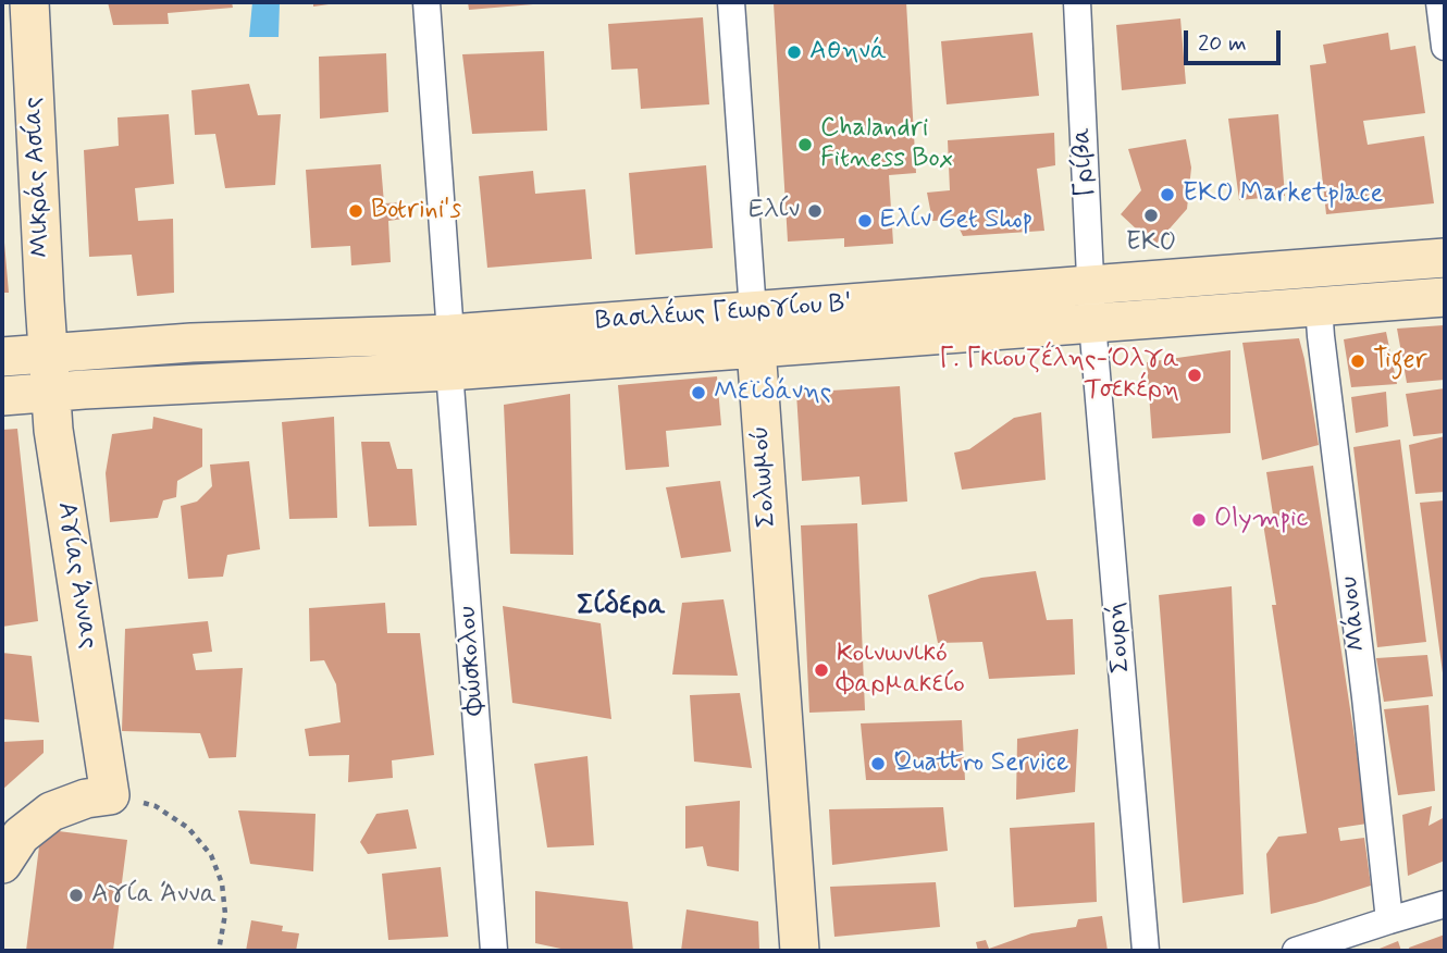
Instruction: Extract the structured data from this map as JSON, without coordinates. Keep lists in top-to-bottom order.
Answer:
{
  "streets": {
    "street": [
      "Γρίβα",
      "Μικράς Ασίας",
      "Βασιλέως Γεωργίου Β'",
      "Σολωμού",
      "Αγίας Άννας",
      "Μάνου",
      "Σουρή",
      "Φώσκολου"
    ]
  },
  "crossings": [
    ["Γρίβα", "Βασιλέως Γεωργίου Β'"],
    ["Γρίβα", "Σουρή"],
    ["Μικράς Ασίας", "Βασιλέως Γεωργίου Β'"],
    ["Μικράς Ασίας", "Αγίας Άννας"],
    ["Βασιλέως Γεωργίου Β'", "Σολωμού"],
    ["Βασιλέως Γεωργίου Β'", "Αγίας Άννας"],
    ["Βασιλέως Γεωργίου Β'", "Μάνου"],
    ["Βασιλέως Γεωργίου Β'", "Σουρή"],
    ["Βασιλέως Γεωργίου Β'", "Φώσκολου"]
  ],
  "districts": ["Σίδερα"],
  "places": [
    "Αθηνά",
    "Chalandri Fitness Box",
    "EKO Marketplace",
    "Botrini's",
    "Ελίν",
    "EKO",
    "Ελίν Get Shop",
    "Tiger",
    "Γ. Γκιουζέλης-Όλγα Τσεκέρη",
    "Μεϊδάνης",
    "Olympic",
    "Κοινωνικό Φαρμακείο",
    "Quattro Service",
    "Αγία Άννα"
  ],
  "scale_bar": "20 m"
}
